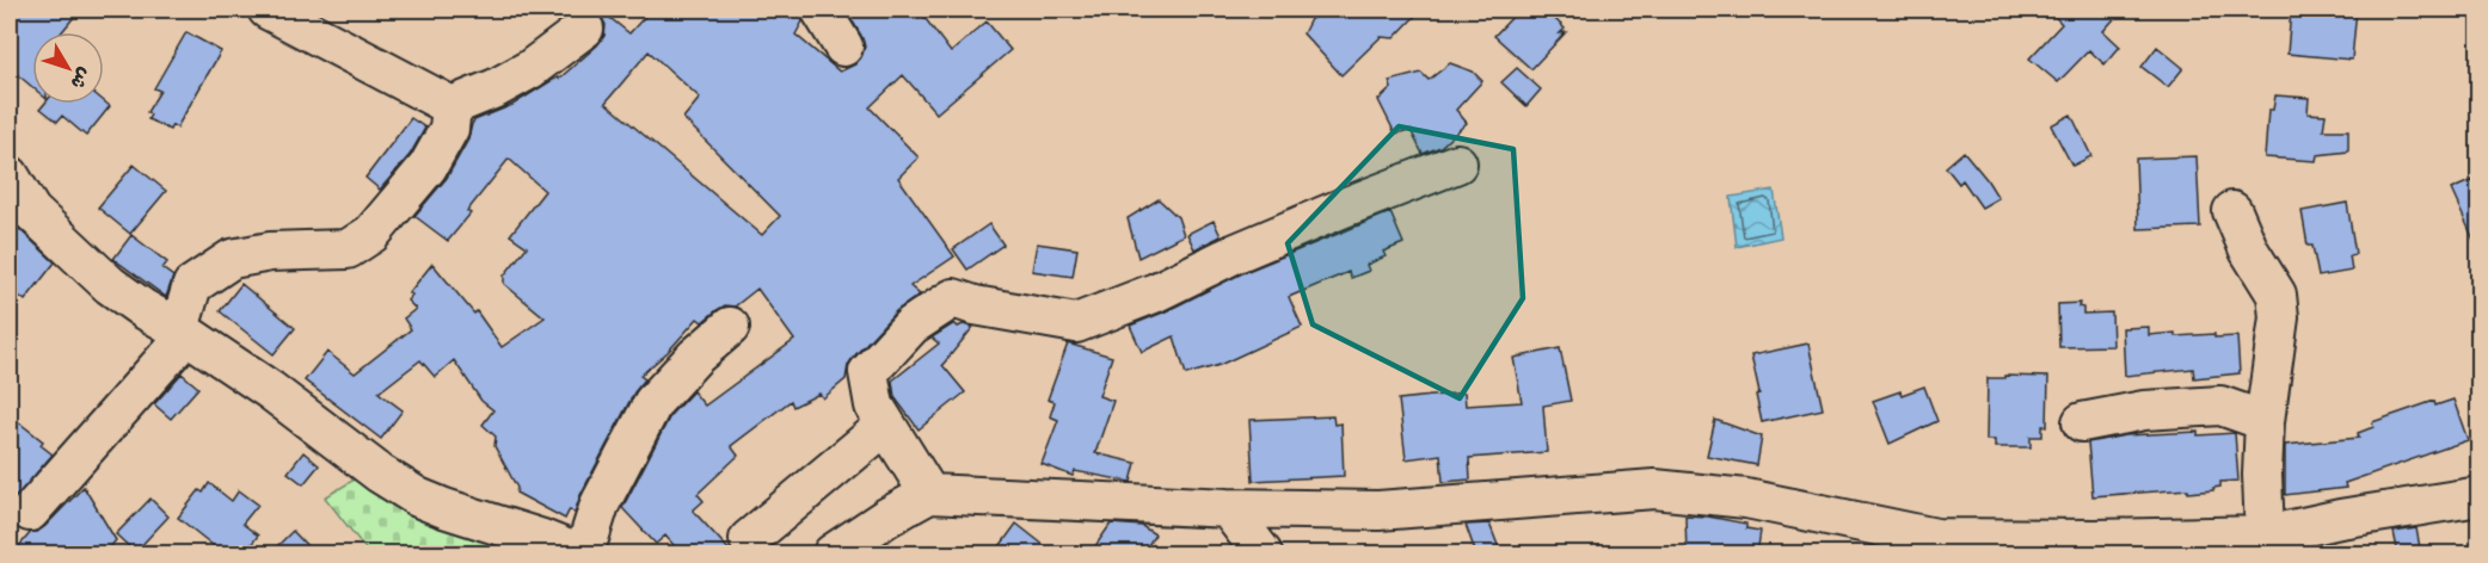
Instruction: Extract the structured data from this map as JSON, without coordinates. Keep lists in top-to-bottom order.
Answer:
{
  "north": "bottom right"
}
